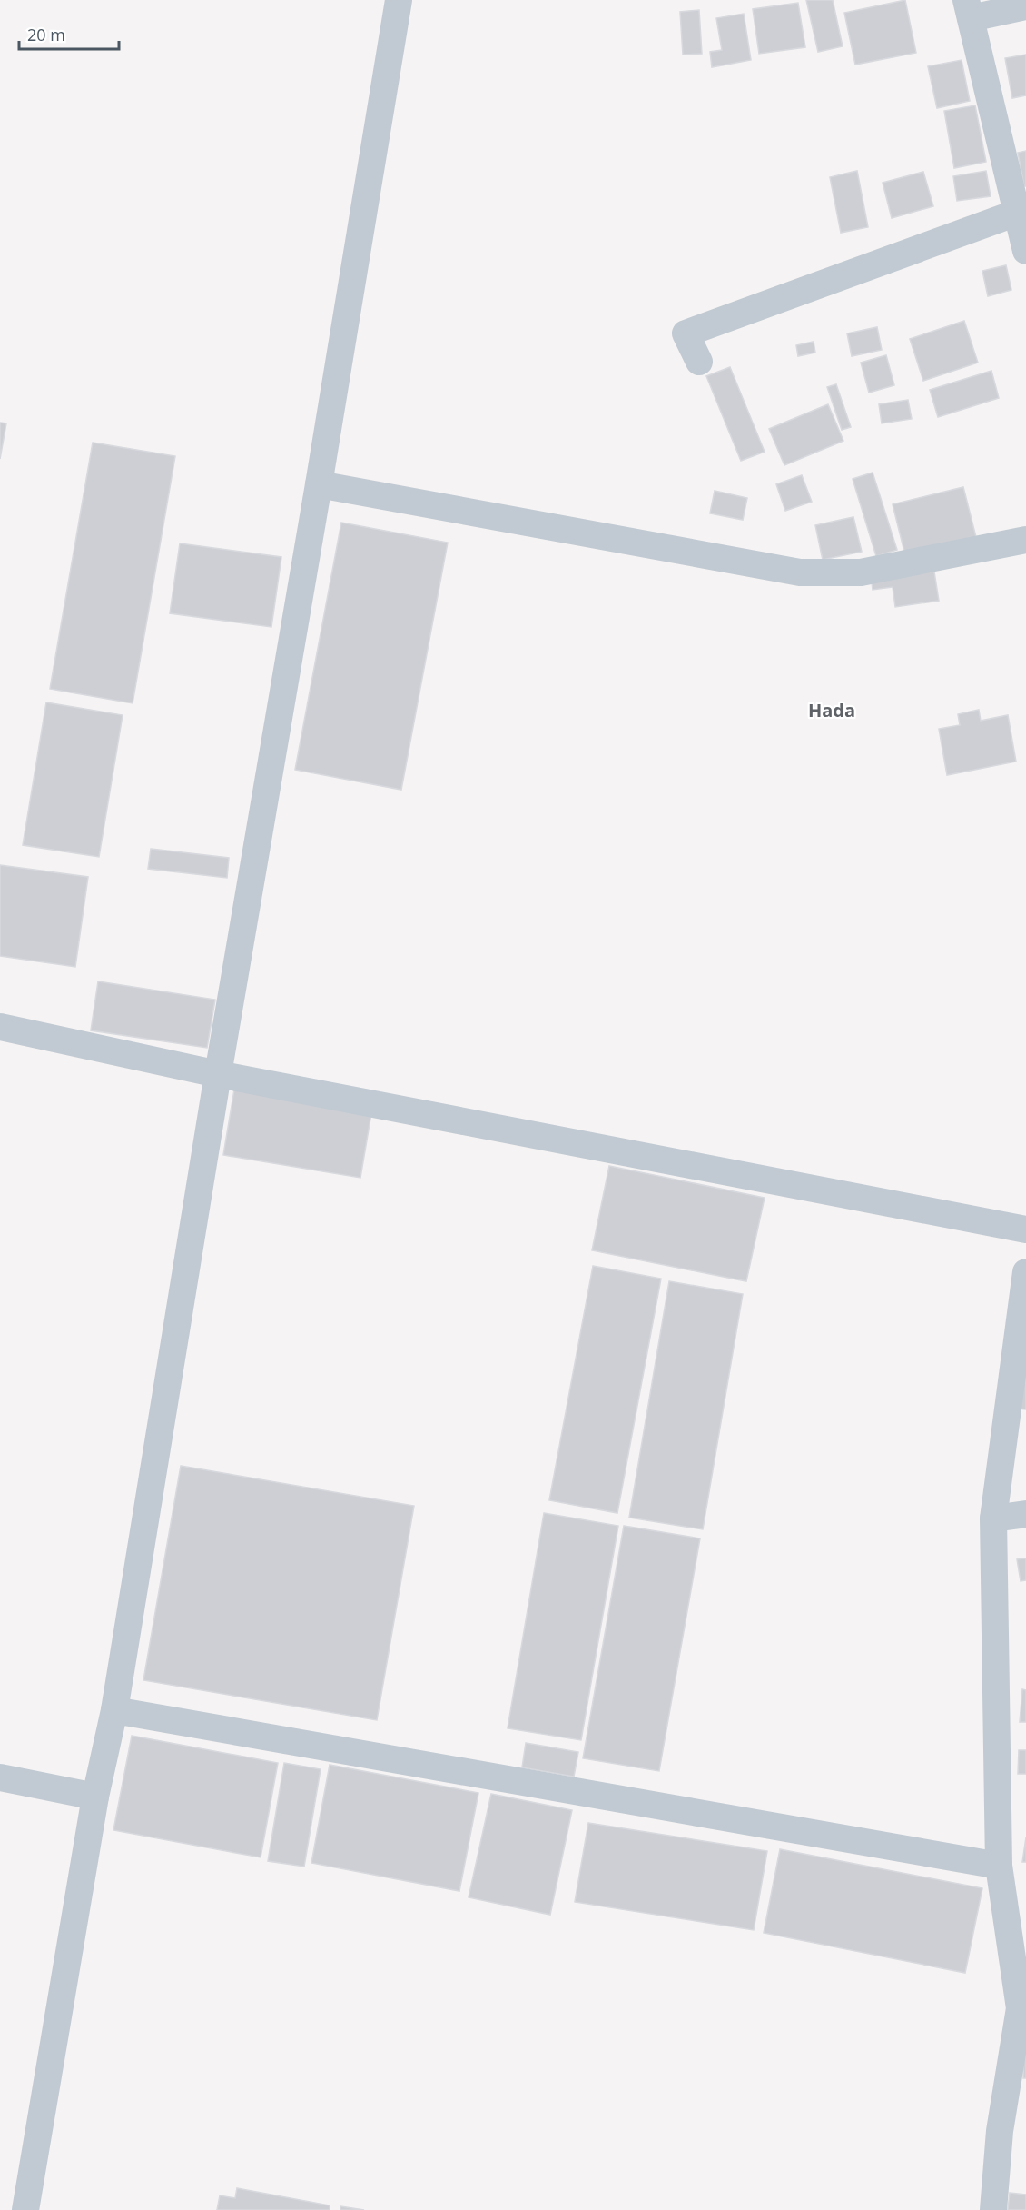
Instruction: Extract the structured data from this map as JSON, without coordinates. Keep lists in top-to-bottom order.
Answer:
{
  "districts": ["Hada"],
  "scale_bar": "20 m"
}
